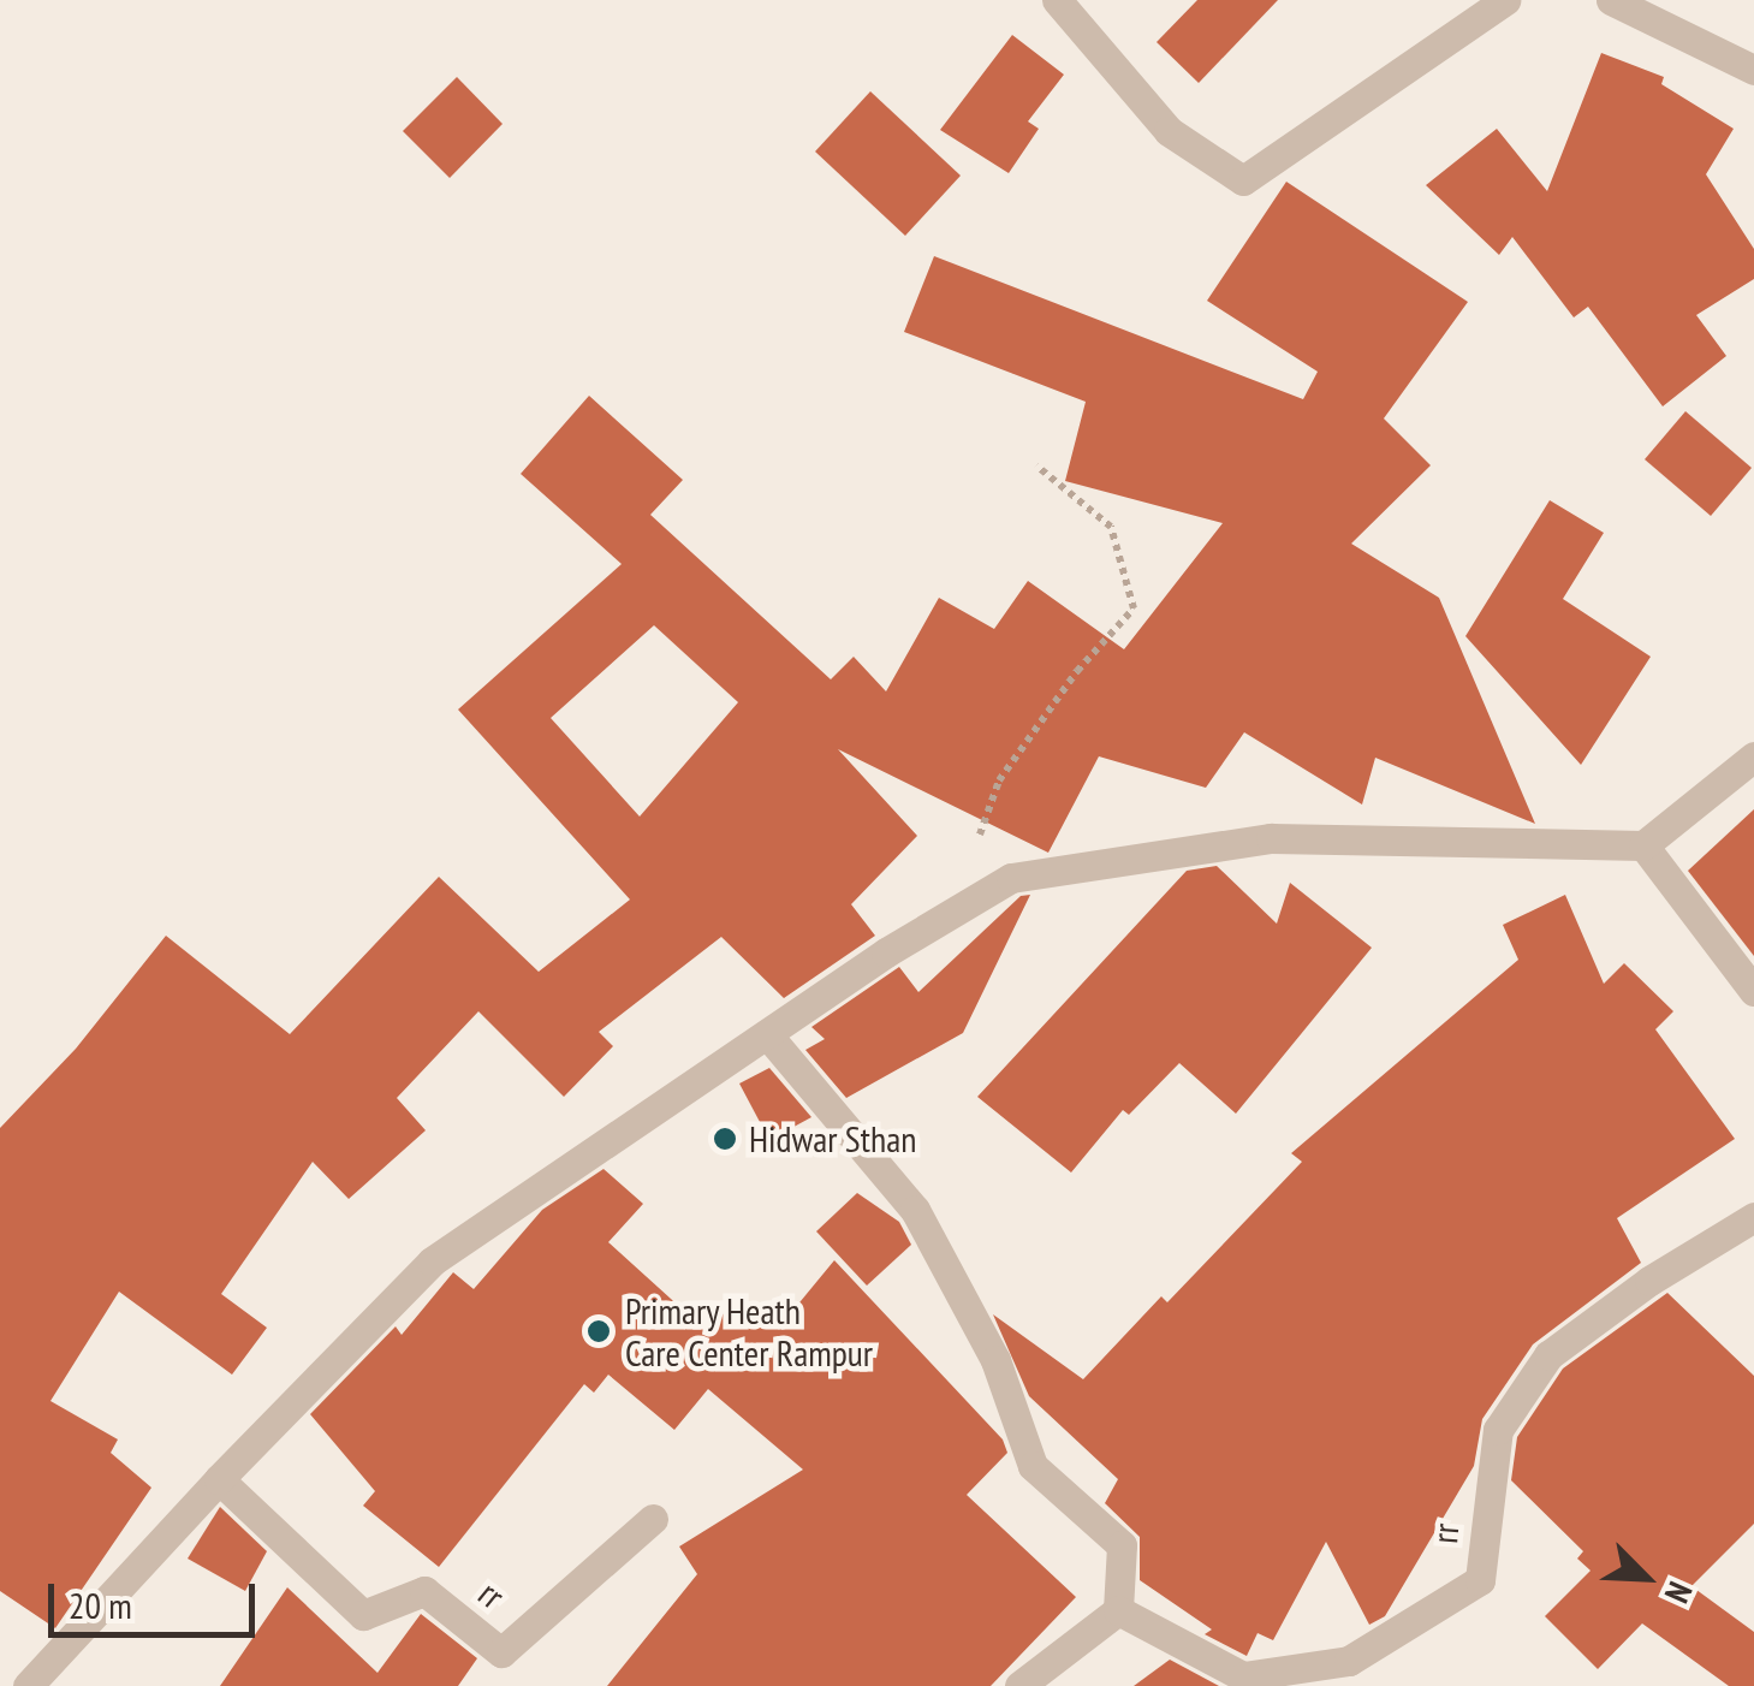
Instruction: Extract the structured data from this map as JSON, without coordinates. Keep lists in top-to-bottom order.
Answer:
{
  "streets": {
    "street": ["rr"]
  },
  "places": ["Hidwar Sthan", "Primary Heath Care Center Rampur"],
  "scale_bar": "20 m",
  "north": "bottom right"
}
